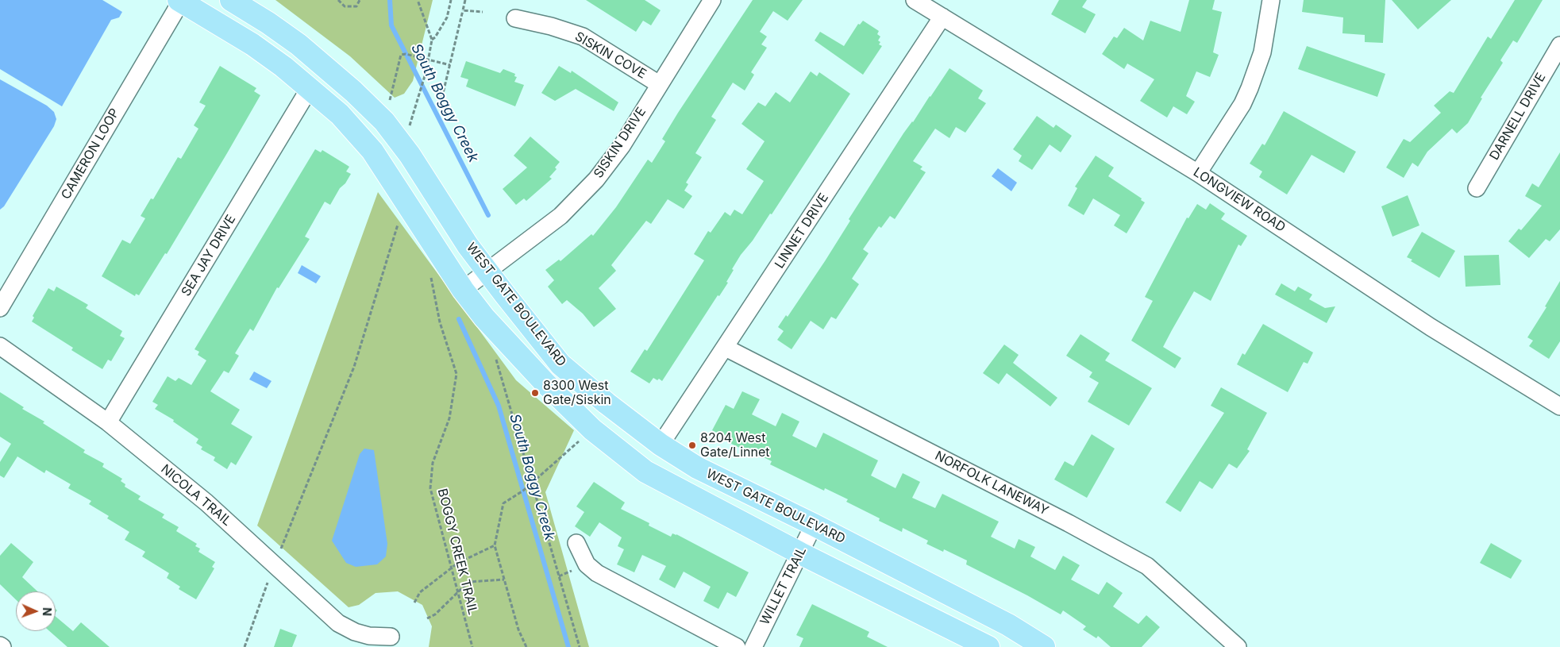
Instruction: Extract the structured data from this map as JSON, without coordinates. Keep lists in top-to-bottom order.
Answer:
{
  "streets": {
    "main road": ["WEST GATE BOULEVARD"],
    "street": [
      "SISKIN COVE",
      "DARNELL DRIVE",
      "SISKIN DRIVE",
      "CAMERON LOOP",
      "LONGVIEW ROAD",
      "LINNET DRIVE",
      "SEA JAY DRIVE",
      "NORFOLK LANEWAY",
      "NICOLA TRAIL",
      "WILLET TRAIL"
    ],
    "path": ["BOGGY CREEK TRAIL"]
  },
  "crossings": [
    ["SISKIN COVE", "SISKIN DRIVE"],
    ["SISKIN DRIVE", "WEST GATE BOULEVARD"],
    ["CAMERON LOOP", "WEST GATE BOULEVARD"],
    ["LONGVIEW ROAD", "LINNET DRIVE"],
    ["LINNET DRIVE", "WEST GATE BOULEVARD"],
    ["LINNET DRIVE", "NORFOLK LANEWAY"],
    ["SEA JAY DRIVE", "WEST GATE BOULEVARD"],
    ["SEA JAY DRIVE", "NICOLA TRAIL"],
    ["WEST GATE BOULEVARD", "WILLET TRAIL"]
  ],
  "water": ["South Boggy Creek"],
  "places": ["8300 West Gate/Siskin", "8204 West Gate/Linnet"],
  "north": "right"
}
